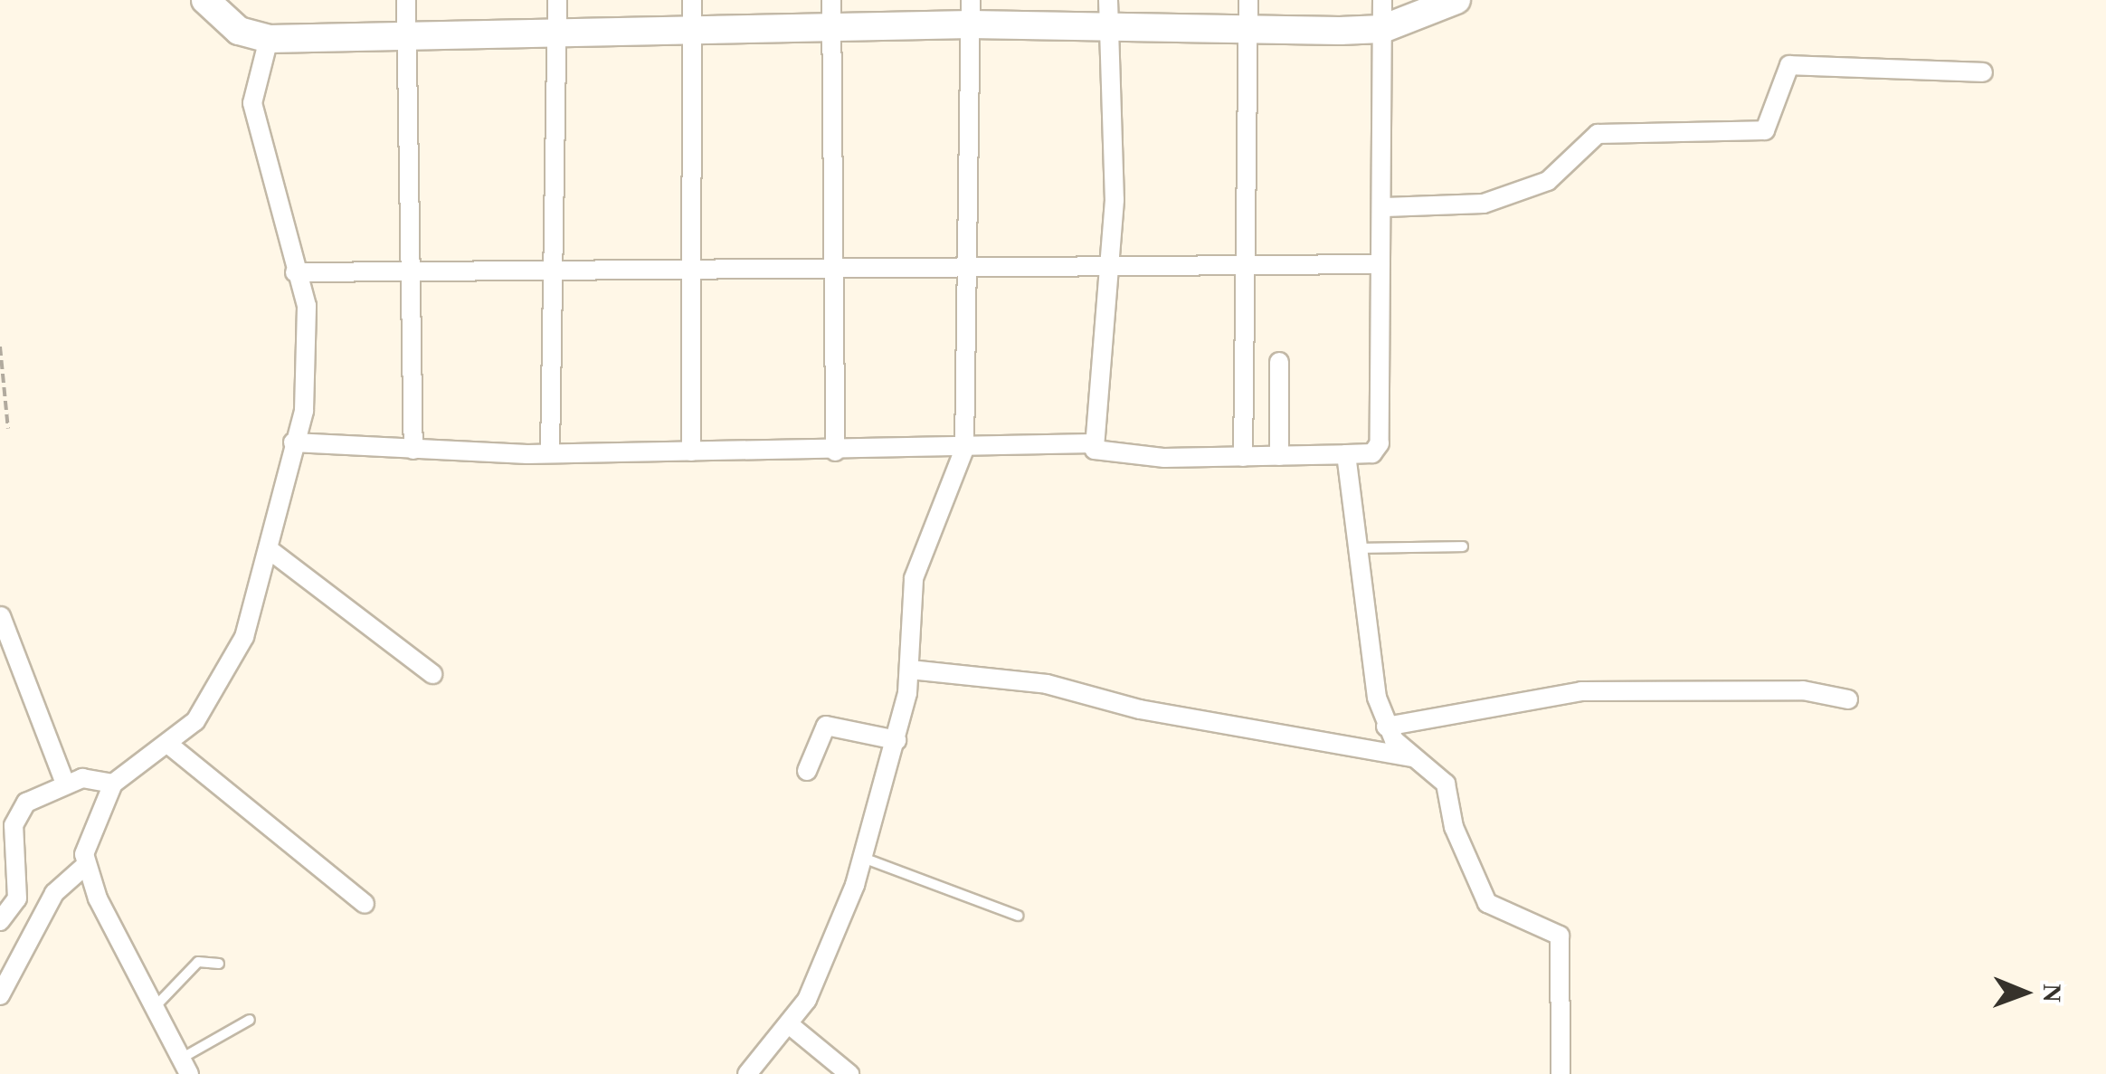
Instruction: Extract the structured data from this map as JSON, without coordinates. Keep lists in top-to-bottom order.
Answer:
{
  "north": "right"
}
